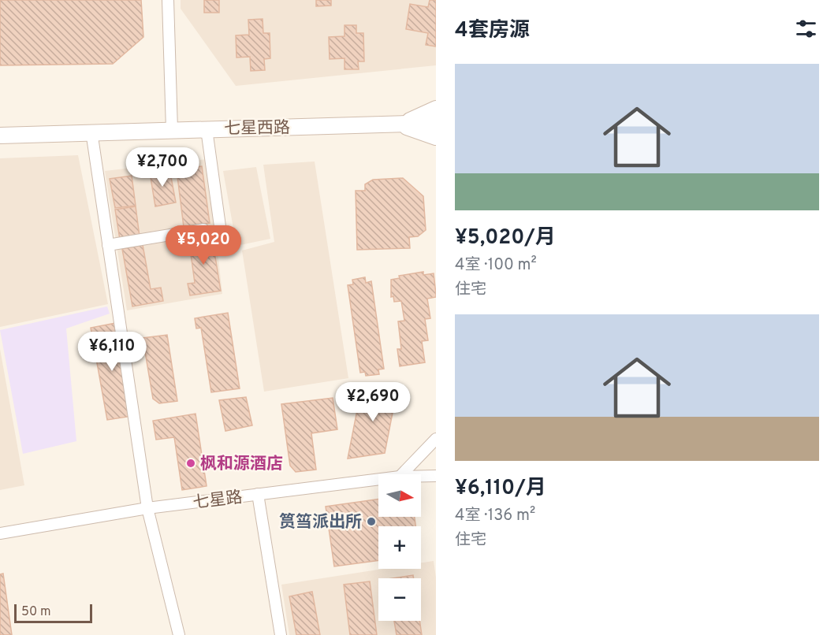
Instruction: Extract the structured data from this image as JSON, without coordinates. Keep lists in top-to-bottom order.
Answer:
{
  "streets": {
    "main road": ["七星西路"],
    "street": ["七星路"]
  },
  "places": ["枫和源酒店", "筼筜派出所"],
  "scale_bar": "50 m",
  "north": "right",
  "page": {
    "heading": "4套房源",
    "list": [
      {
        "name": "¥5,020/月",
        "note": "4室 · 100 m² · 住宅"
      },
      {
        "name": "¥6,110/月",
        "note": "4室 · 136 m² · 住宅"
      }
    ],
    "price": [
      "¥2,700",
      "¥5,020",
      "¥6,110",
      "¥2,690"
    ],
    "map_buttons": ["+", "−"],
    "scale": "50 m"
  }
}
